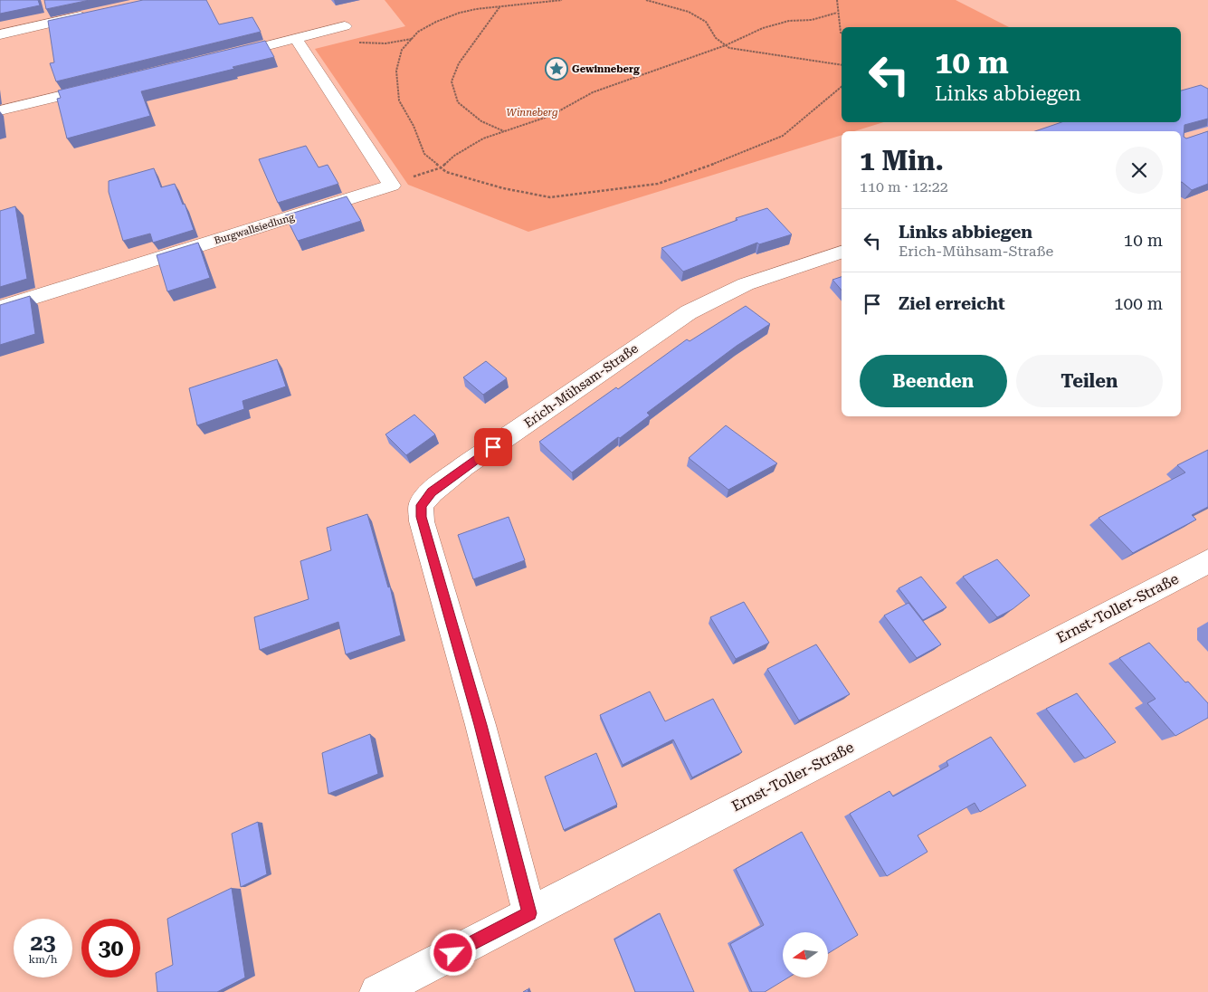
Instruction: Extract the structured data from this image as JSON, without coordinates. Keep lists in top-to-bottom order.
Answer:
{
  "streets": {
    "street": ["Burgwallsiedlung", "Erich-Mühsam-Straße", "Ernst-Toller-Straße"]
  },
  "crossings": [
    ["Erich-Mühsam-Straße", "Ernst-Toller-Straße"]
  ],
  "parks": ["Winneberg"],
  "places": {
    "place": ["Gewinneberg"]
  },
  "north": "left",
  "page": {
    "turn": ["10 m", "Links abbiegen"],
    "heading": ["1 Min.", "110 m · 12:22"],
    "list": [
      {
        "name": "Links abbiegen",
        "note": "Erich-Mühsam-Straße",
        "value": "10 m"
      },
      {
        "name": "Ziel erreicht",
        "value": "100 m"
      }
    ],
    "buttons": ["Beenden", "Teilen"],
    "speed": "23 km/h",
    "limit": "30"
  }
}
